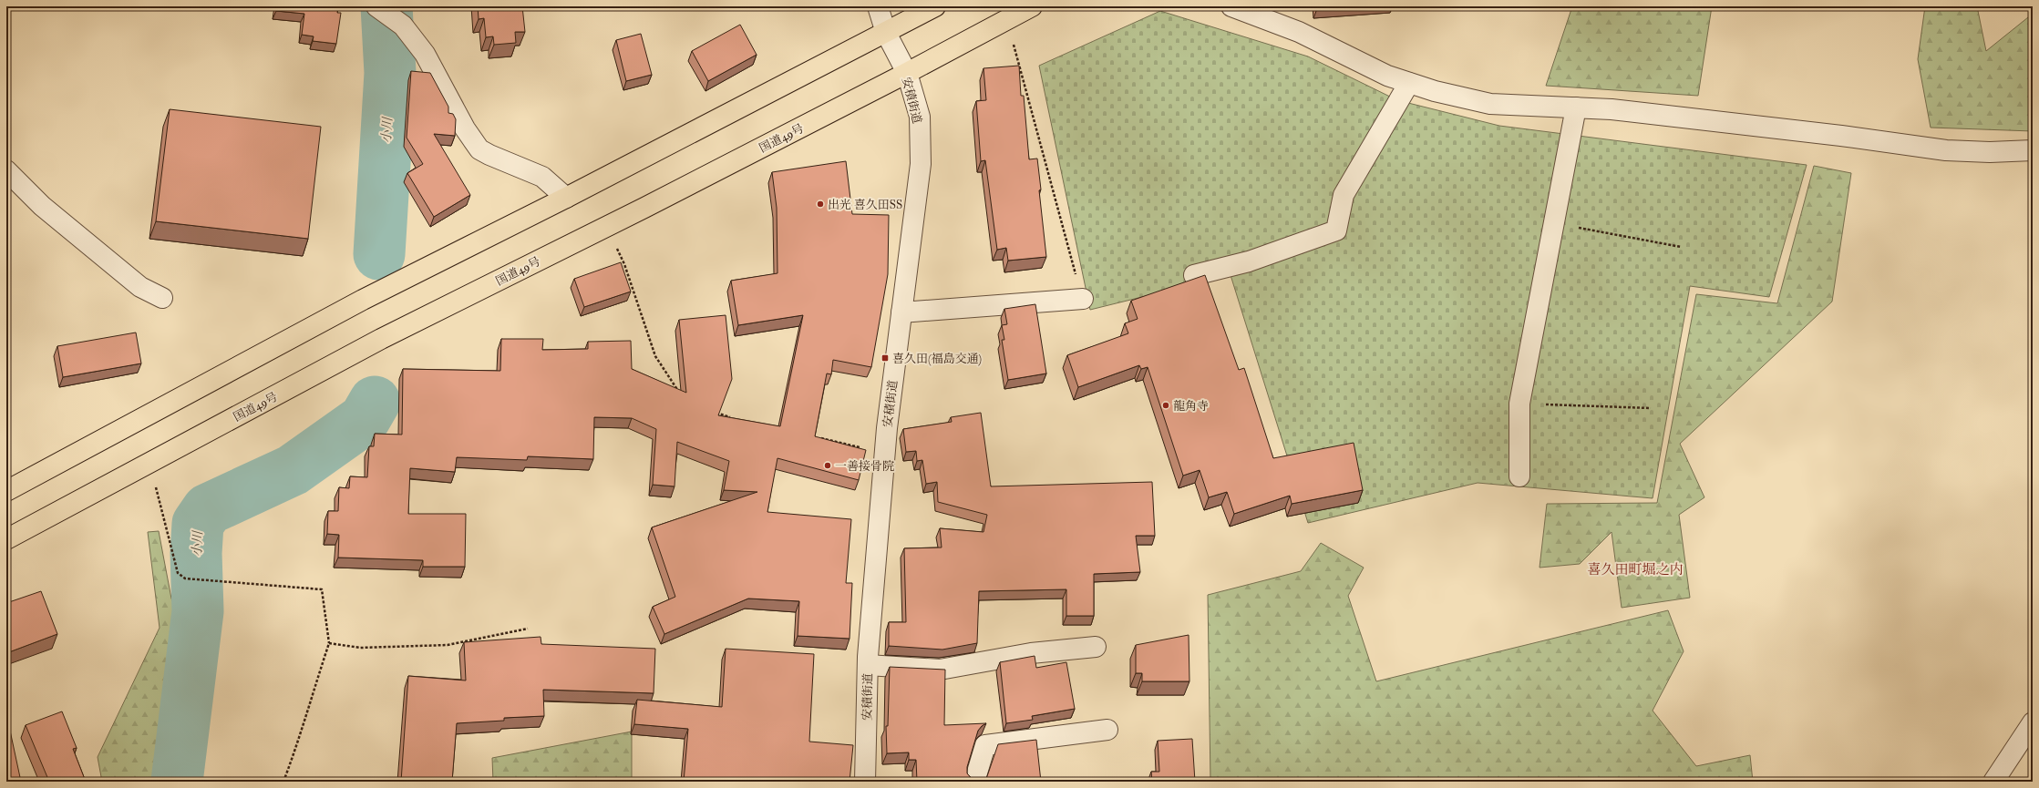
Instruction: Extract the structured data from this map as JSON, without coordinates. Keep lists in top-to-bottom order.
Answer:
{
  "streets": {
    "highway": ["国道49号"],
    "street": ["安積街道"]
  },
  "crossings": [
    ["安積街道", "国道49号"]
  ],
  "districts": ["喜久田町堀之内"],
  "water": ["小川"],
  "places": {
    "other": ["出光 喜久田SS", "龍角寺", "一善接骨院"],
    "transit": ["喜久田(福島交通)"]
  }
}
